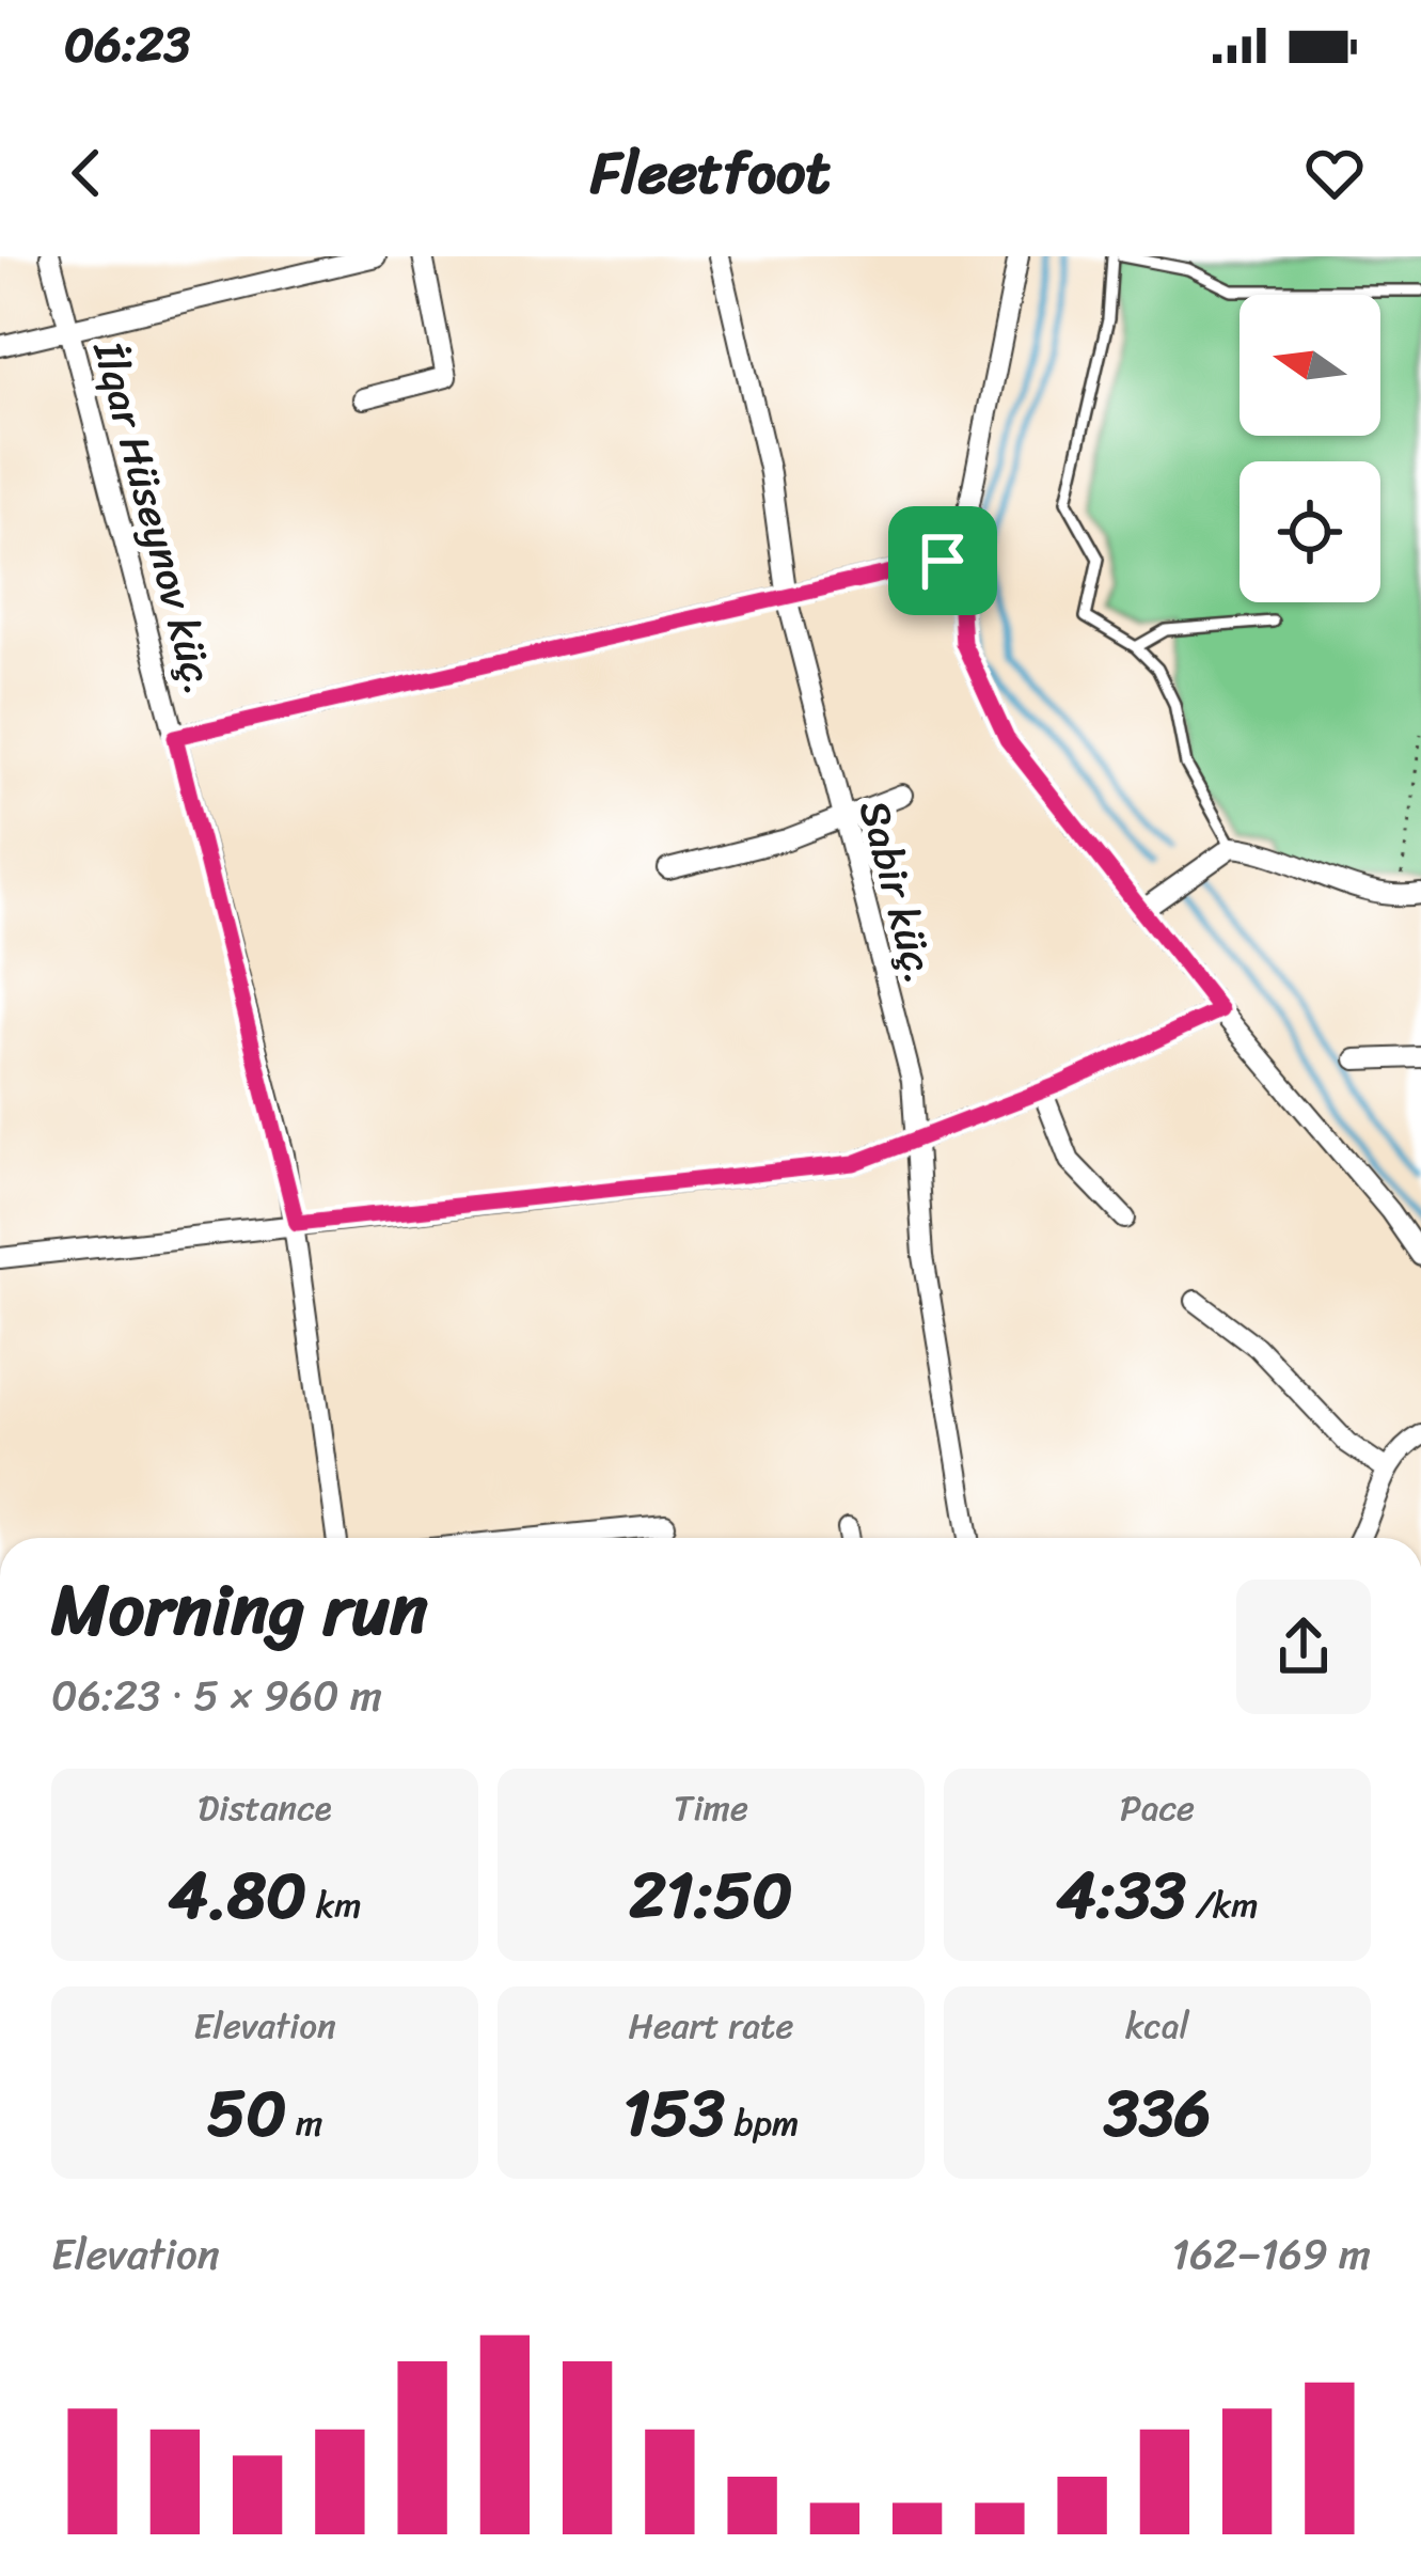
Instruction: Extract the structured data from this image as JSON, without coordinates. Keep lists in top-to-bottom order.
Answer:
{
  "streets": {
    "street": ["İlqar Hüseynov küç.", "Sabir küç."]
  },
  "north": "left",
  "page": {
    "status": "06:23",
    "header": "Fleetfoot",
    "heading": ["Morning run", "06:23 · 5 × 960 m"],
    "stats": [
      ["Distance", "4.80 km"],
      ["Time", "21:50"],
      ["Pace", "4:33 /km"],
      ["Elevation", "50 m"],
      ["Heart rate", "153 bpm"],
      ["kcal", "336"]
    ],
    "chart": ["Elevation", "162–169 m"]
  }
}
